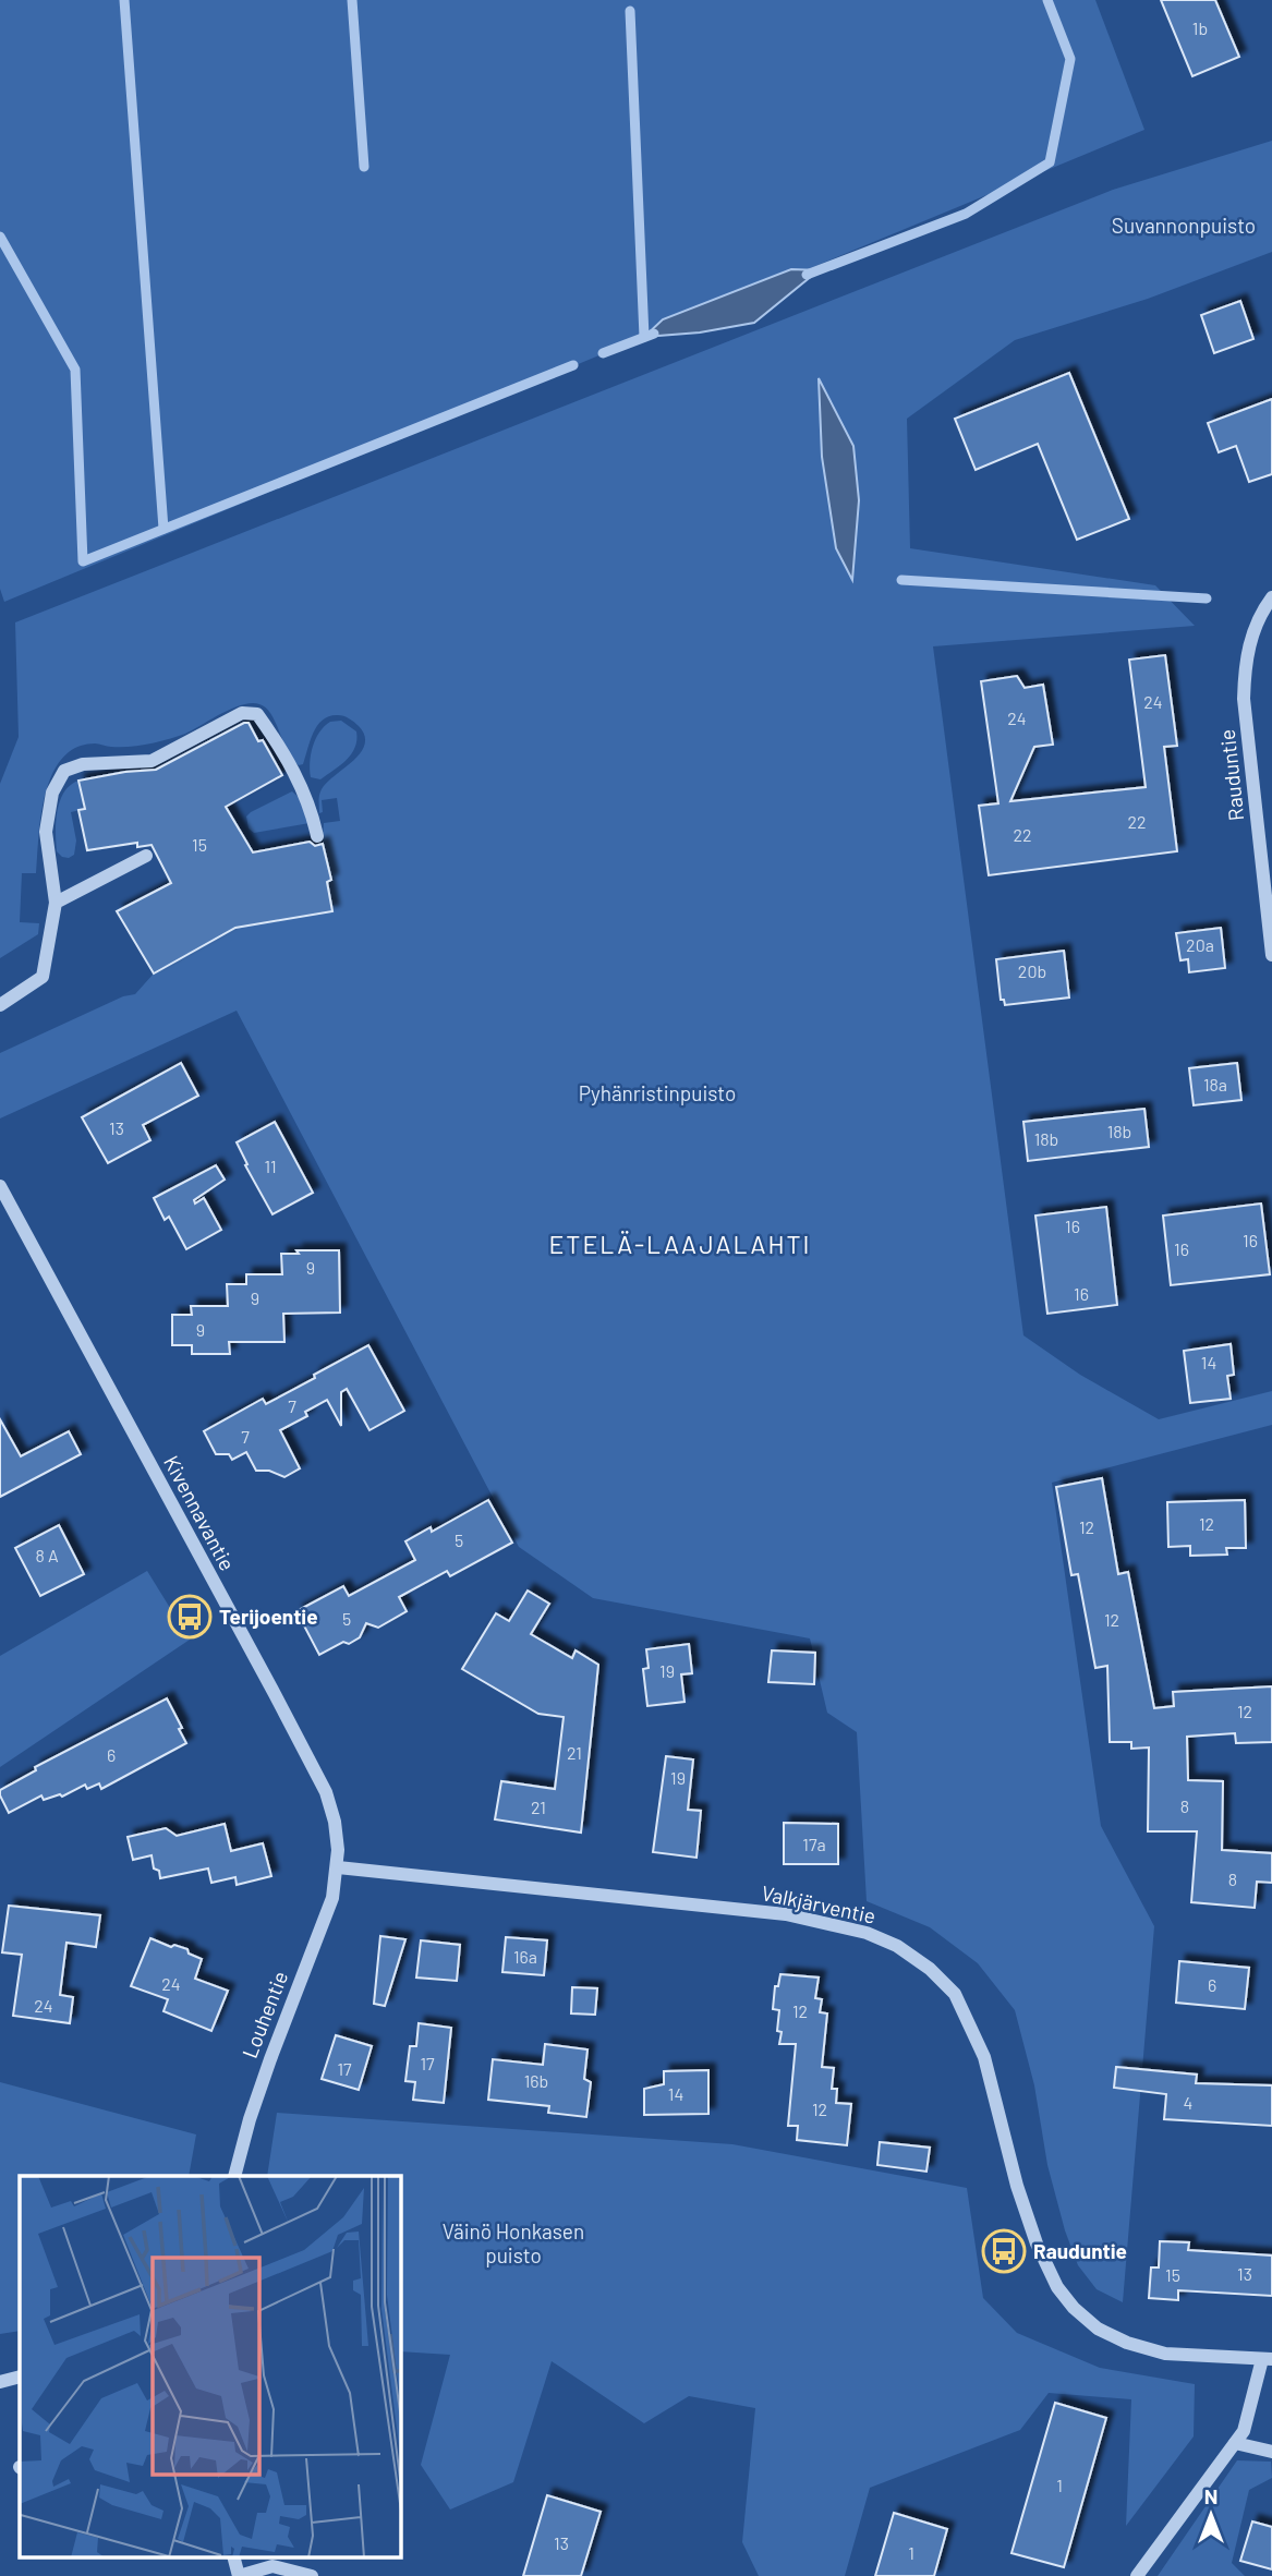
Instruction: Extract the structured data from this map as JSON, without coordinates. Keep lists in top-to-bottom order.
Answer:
{
  "streets": {
    "street": [
      "Rauduntie",
      "Kivennavantie",
      "Valkjärventie",
      "Louhentie"
    ]
  },
  "crossings": [
    ["Kivennavantie", "Valkjärventie"],
    ["Kivennavantie", "Louhentie"],
    ["Valkjärventie", "Louhentie"]
  ],
  "districts": ["ETELÄ-LAAJALAHTI"],
  "parks": ["Suvannonpuisto", "Pyhänristinpuisto", "Väinö Honkasen puisto"],
  "places": {
    "bus stop": ["Terijoentie", "Rauduntie"]
  },
  "house_numbers": [
    "1b",
    "24",
    "24",
    "22",
    "22",
    "15",
    "20a",
    "20b",
    "18a",
    "13",
    "18b",
    "18b",
    "11",
    "16",
    "16",
    "16",
    "9",
    "16",
    "9",
    "9",
    "14",
    "7",
    "7",
    "12",
    "12",
    "5",
    "8 A",
    "5",
    "12",
    "19",
    "12",
    "21",
    "6",
    "19",
    "8",
    "21",
    "17a",
    "8",
    "16a",
    "24",
    "6",
    "24",
    "12",
    "17",
    "17",
    "16b",
    "14",
    "4",
    "12",
    "13",
    "15",
    "1",
    "13",
    "1"
  ],
  "north": "top"
}
